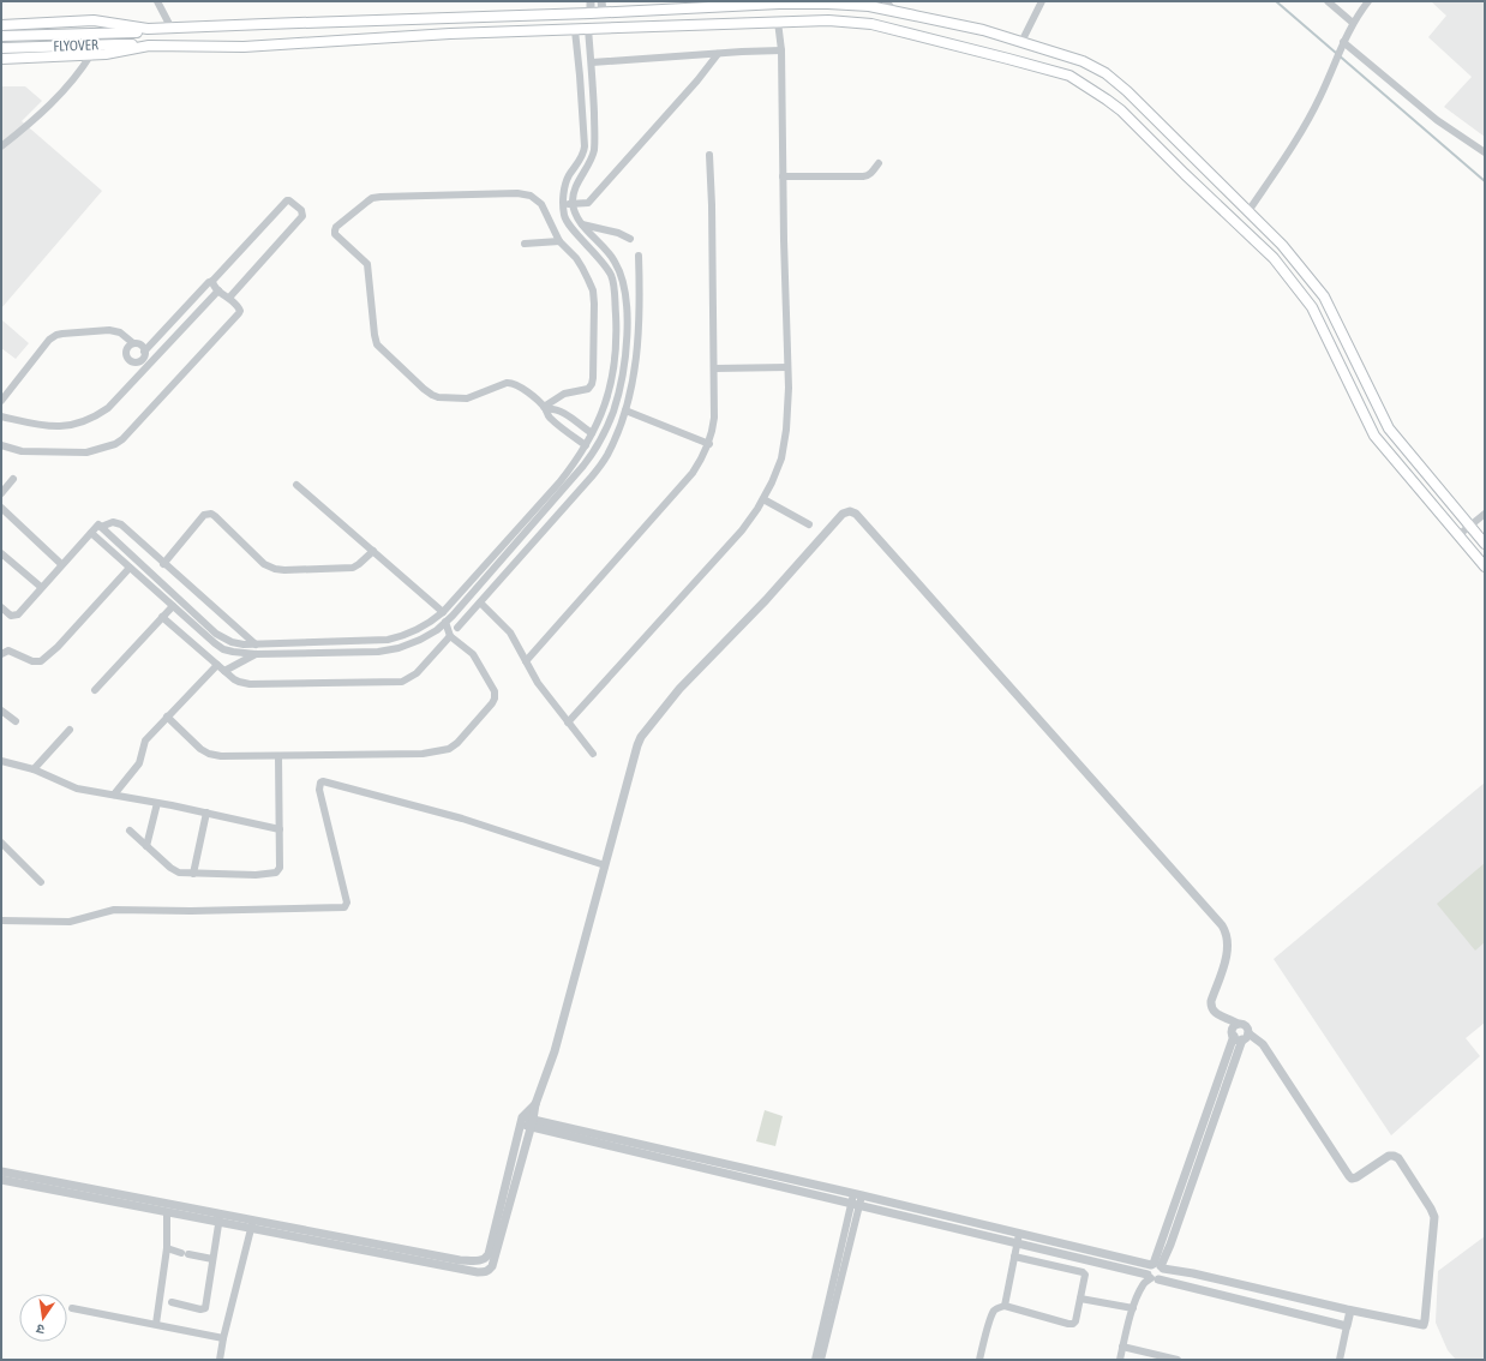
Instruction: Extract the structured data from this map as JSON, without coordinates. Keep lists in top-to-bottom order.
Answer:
{
  "streets": {
    "main road": ["FLYOVER"]
  },
  "north": "bottom"
}
